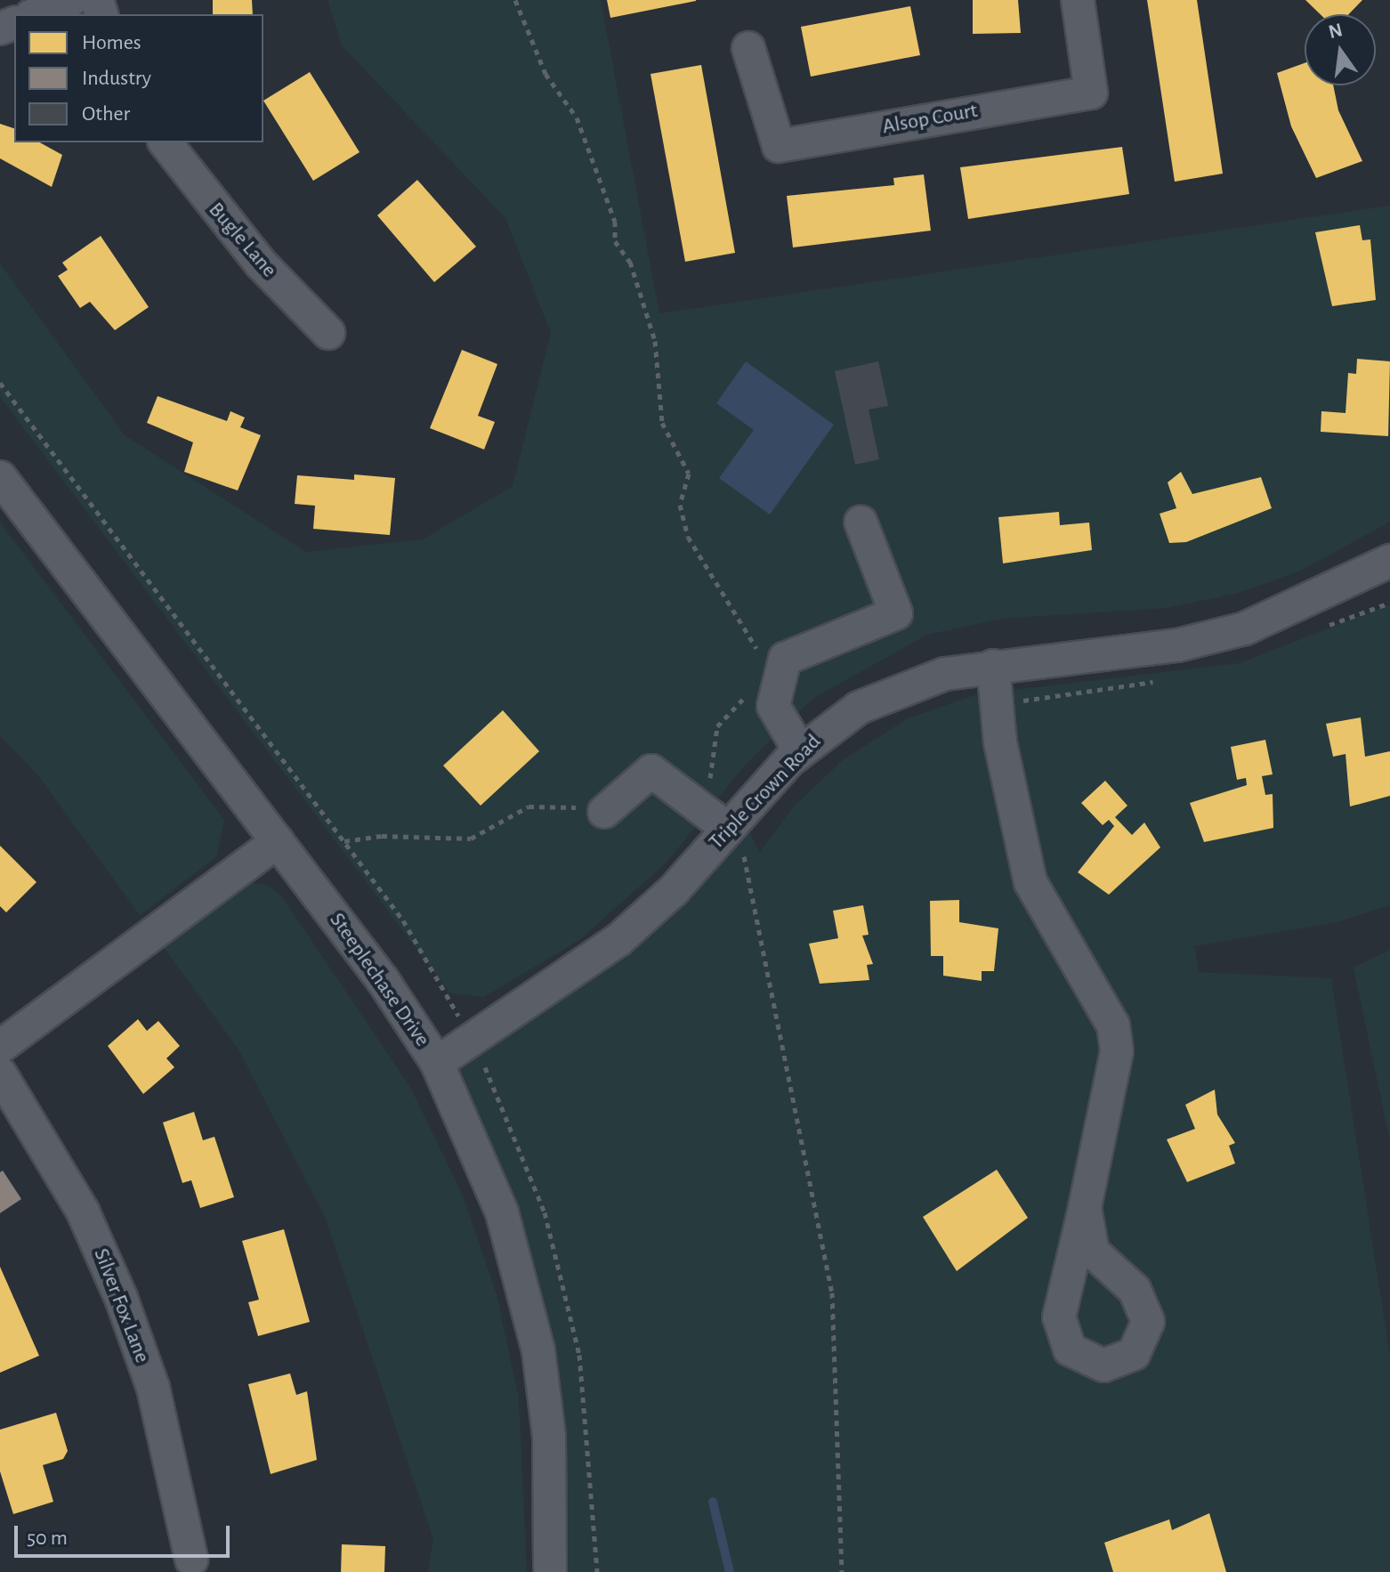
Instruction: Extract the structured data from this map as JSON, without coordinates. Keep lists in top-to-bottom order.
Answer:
{
  "streets": {
    "street": [
      "Alsop Court",
      "Bugle Lane",
      "Triple Crown Road",
      "Steeplechase Drive",
      "Silver Fox Lane"
    ]
  },
  "crossings": [
    ["Triple Crown Road", "Steeplechase Drive"]
  ],
  "legend": ["Homes", "Industry", "Other"],
  "scale_bar": "50 m",
  "north": "top"
}
